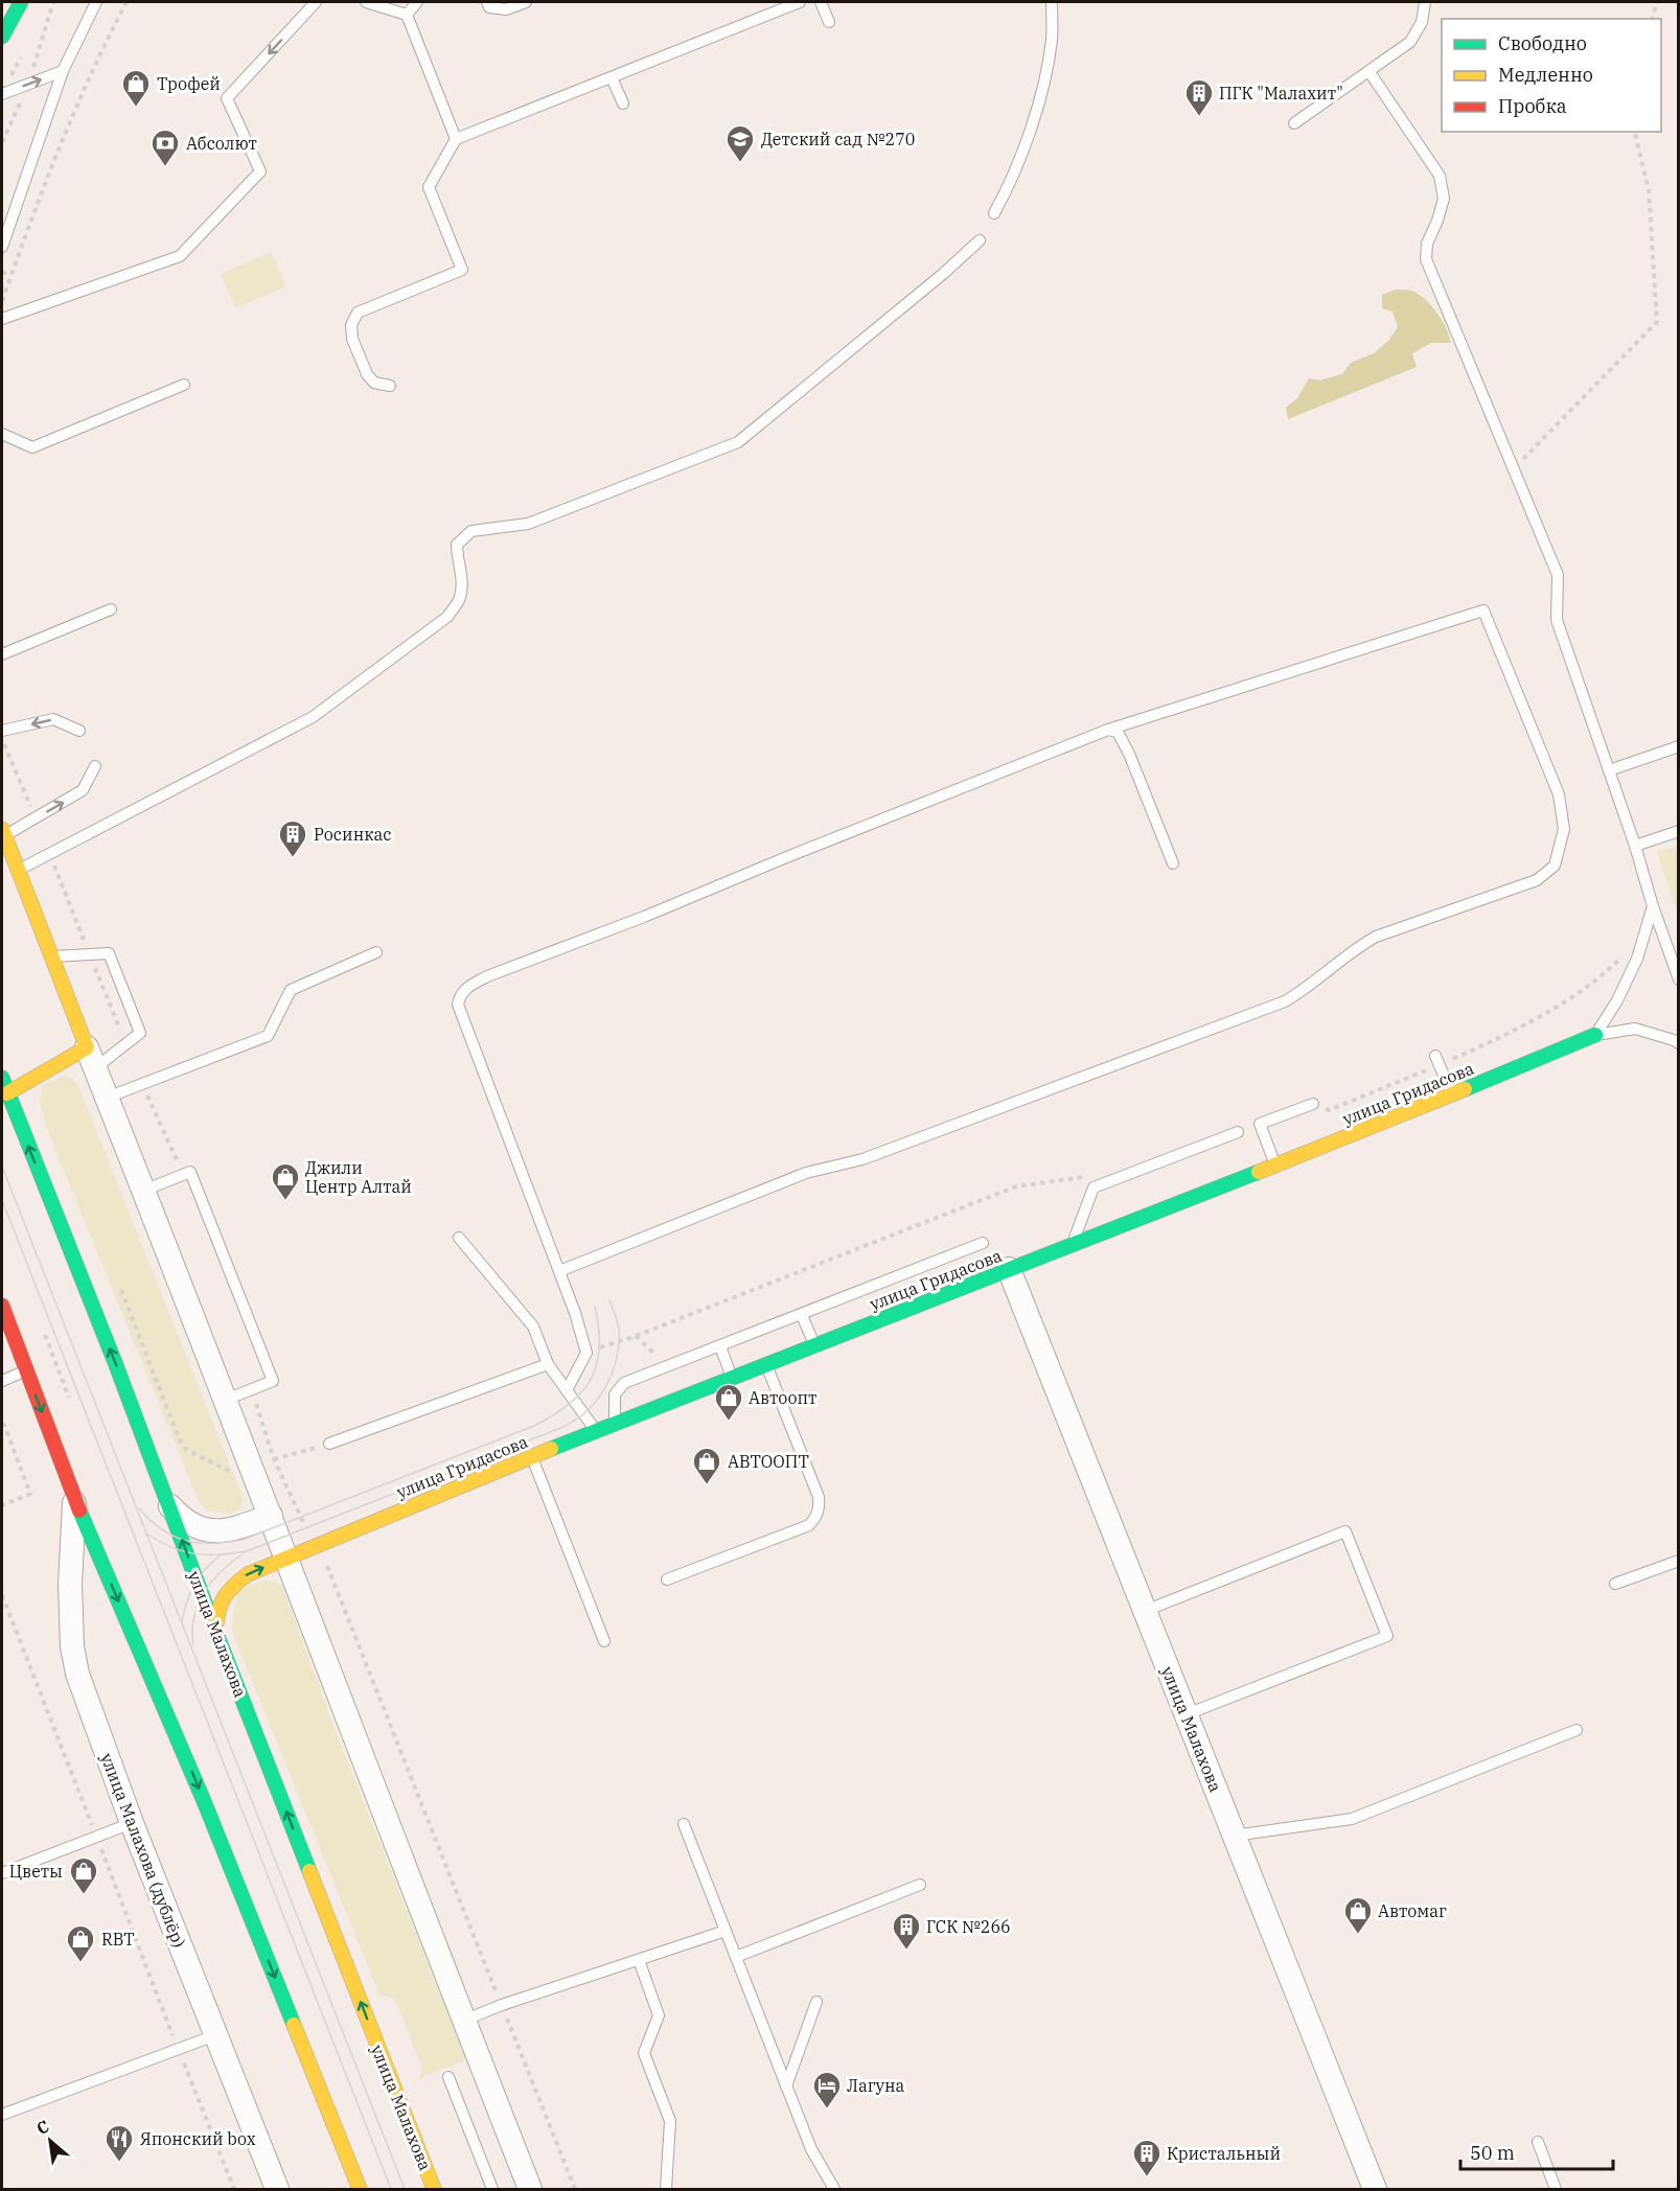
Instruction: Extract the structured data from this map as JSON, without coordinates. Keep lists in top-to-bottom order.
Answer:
{
  "streets": {
    "main road": ["улица Гридасова", "улица Малахова"],
    "street": ["улица Малахова (дублёр)"]
  },
  "crossings": [
    ["улица Гридасова", "улица Малахова"]
  ],
  "places": {
    "shop": [
      "Трофей",
      "Джили Центр Алтай",
      "Автоопт",
      "АВТООПТ",
      "Цветы",
      "Автомаг",
      "RBT"
    ],
    "building": [
      "ПГК \"Малахит\"",
      "Росинкас",
      "ГСК №266",
      "Кристальный"
    ],
    "school or university": ["Детский сад №270"],
    "bank": ["Абсолют"],
    "hotel": ["Лагуна"],
    "restaurant": ["Японский box"]
  },
  "legend": ["Свободно", "Медленно", "Пробка"],
  "scale_bar": "50 m",
  "north": "top left"
}
